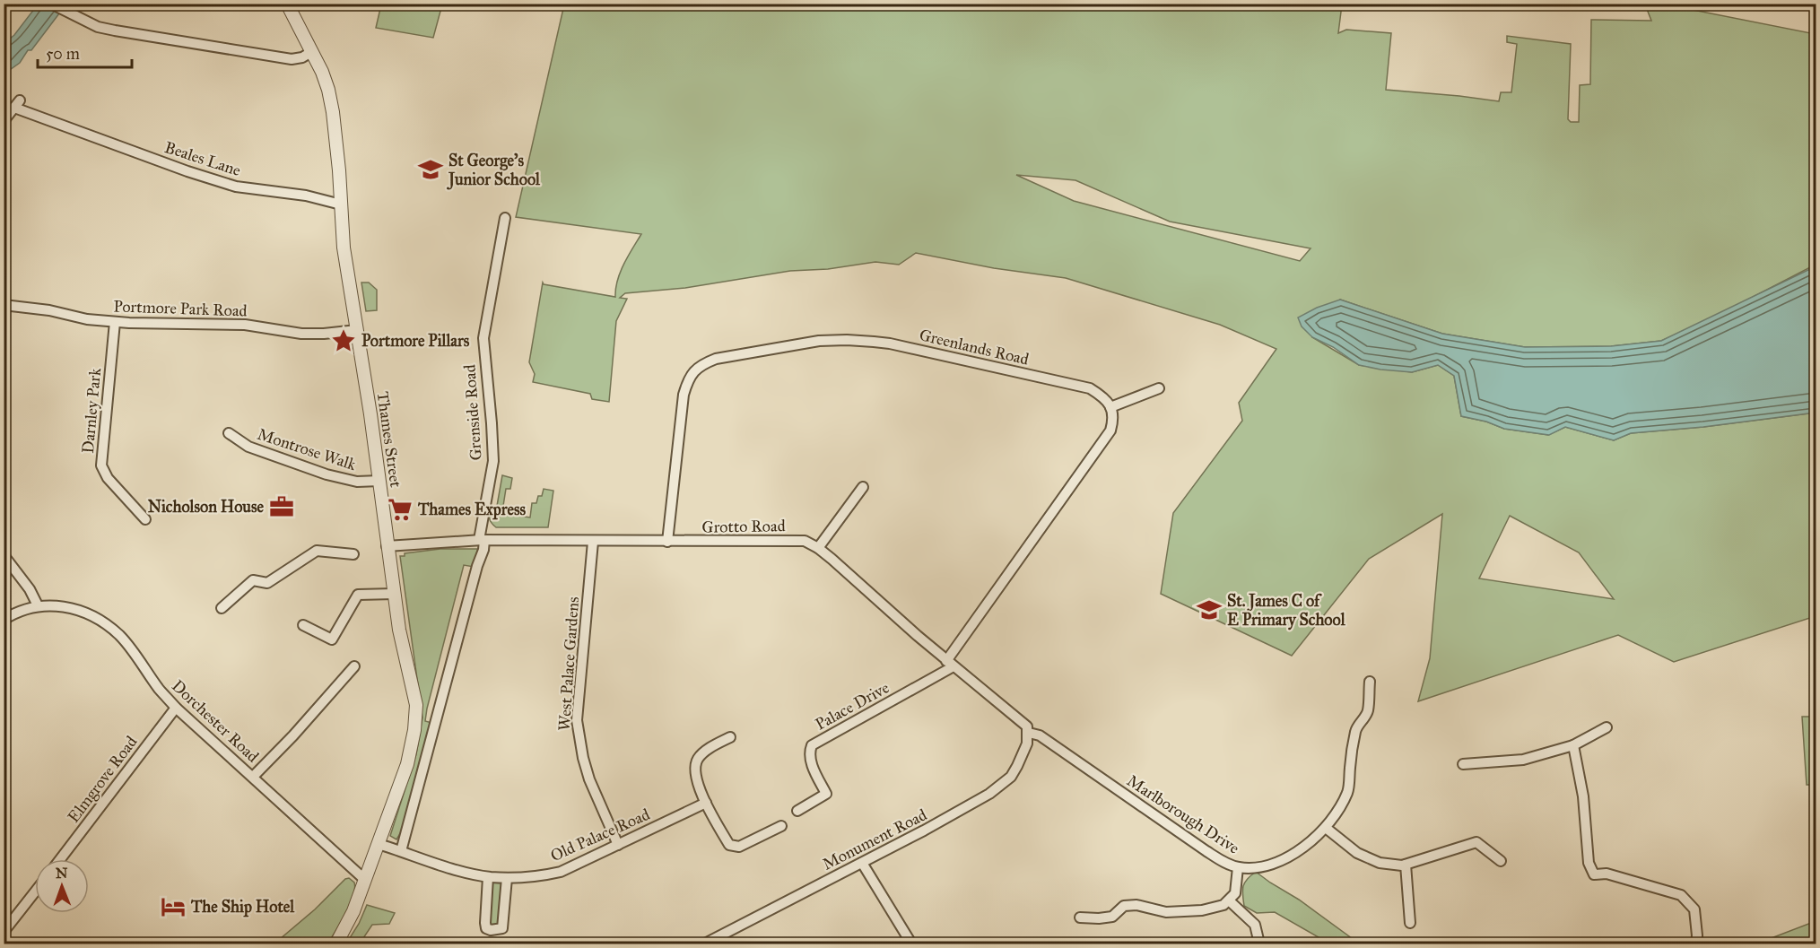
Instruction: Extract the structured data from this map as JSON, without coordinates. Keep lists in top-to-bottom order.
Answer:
{
  "streets": {
    "street": [
      "Beales Lane",
      "Portmore Park Road",
      "Greenlands Road",
      "Darnley Park",
      "Grenside Road",
      "Thames Street",
      "Montrose Walk",
      "Grotto Road",
      "West Palace Gardens",
      "Palace Drive",
      "Dorchester Road",
      "Elmgrove Road",
      "Marlborough Drive",
      "Old Palace Road",
      "Monument Road"
    ]
  },
  "crossings": [
    ["Beales Lane", "Thames Street"],
    ["Portmore Park Road", "Darnley Park"],
    ["Portmore Park Road", "Thames Street"],
    ["Greenlands Road", "Grotto Road"],
    ["Grenside Road", "Grotto Road"],
    ["Thames Street", "Montrose Walk"],
    ["Thames Street", "Grotto Road"],
    ["Thames Street", "Dorchester Road"],
    ["Thames Street", "Old Palace Road"],
    ["Grotto Road", "West Palace Gardens"],
    ["Grotto Road", "Palace Drive"],
    ["Grotto Road", "Marlborough Drive"],
    ["Grotto Road", "Monument Road"],
    ["West Palace Gardens", "Old Palace Road"],
    ["Dorchester Road", "Elmgrove Road"],
    ["Marlborough Drive", "Monument Road"]
  ],
  "places": {
    "school or university": ["St George's Junior School", "St. James C of E Primary School"],
    "place": ["Portmore Pillars"],
    "office": ["Nicholson House"],
    "supermarket": ["Thames Express"],
    "hotel": ["The Ship Hotel"]
  },
  "scale_bar": "50 m",
  "north": "top"
}
